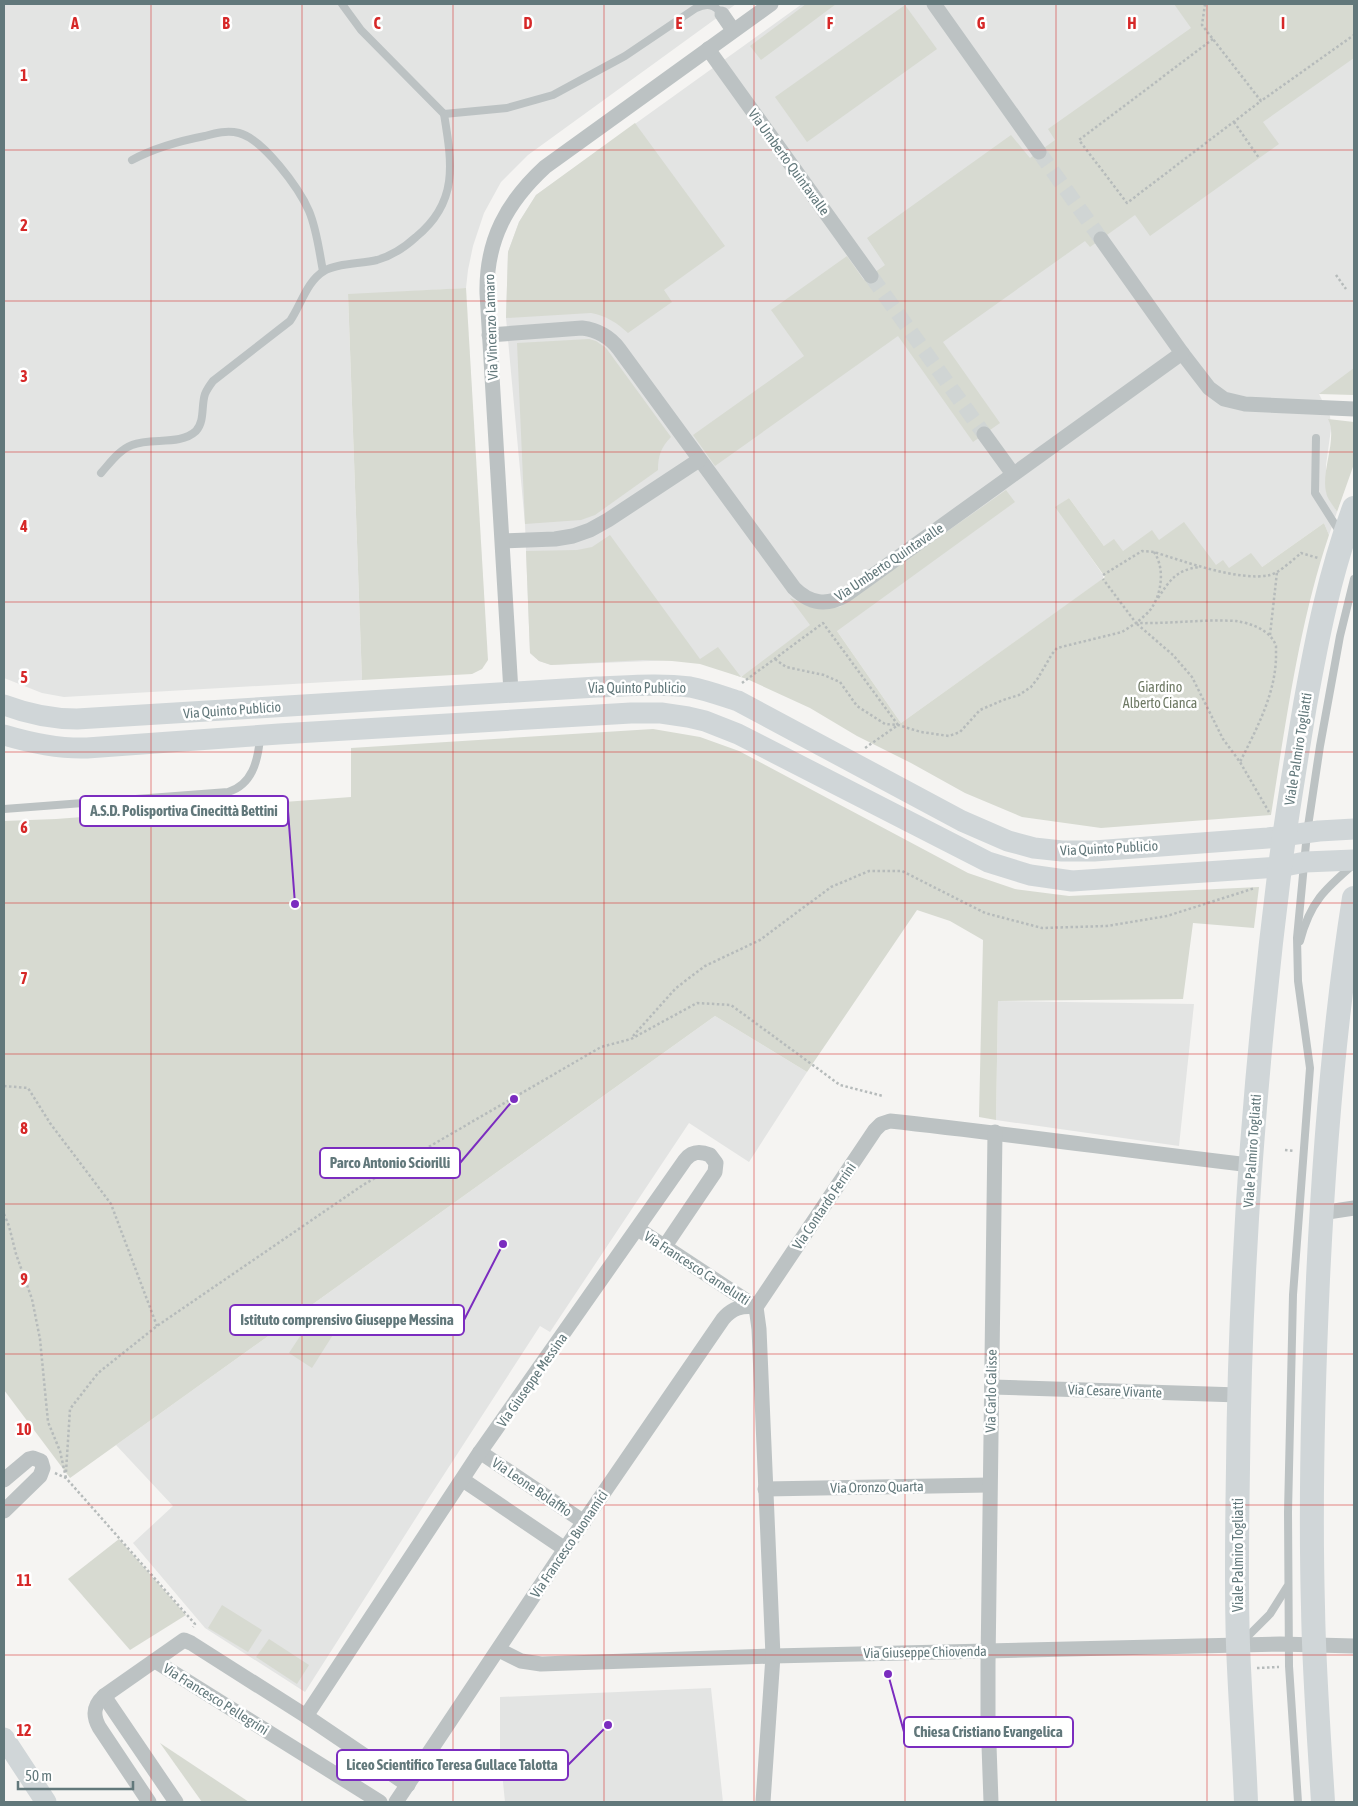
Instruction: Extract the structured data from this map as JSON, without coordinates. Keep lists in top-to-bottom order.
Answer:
{
  "streets": {
    "main road": ["Viale Palmiro Togliatti"],
    "street": [
      "Via Umberto Quintavalle",
      "Via Vincenzo Lamaro",
      "Via Quinto Publicio",
      "Via Contardo Ferrini",
      "Via Francesco Carnelutti",
      "Via Giuseppe Messina",
      "Via Carlo Calisse",
      "Via Cesare Vivante",
      "Via Leone Bolaffio",
      "Via Oronzo Quarta",
      "Via Francesco Buonamici",
      "Via Giuseppe Chiovenda",
      "Via Francesco Pellegrini"
    ]
  },
  "crossings": [
    ["Via Umberto Quintavalle", "Via Vincenzo Lamaro"],
    ["Via Vincenzo Lamaro", "Via Quinto Publicio"],
    ["Via Quinto Publicio", "Viale Palmiro Togliatti"],
    ["Viale Palmiro Togliatti", "Via Contardo Ferrini"],
    ["Viale Palmiro Togliatti", "Via Cesare Vivante"],
    ["Viale Palmiro Togliatti", "Via Giuseppe Chiovenda"],
    ["Via Contardo Ferrini", "Via Francesco Carnelutti"],
    ["Via Contardo Ferrini", "Via Carlo Calisse"],
    ["Via Contardo Ferrini", "Via Francesco Buonamici"],
    ["Via Francesco Carnelutti", "Via Giuseppe Messina"],
    ["Via Francesco Carnelutti", "Via Francesco Buonamici"],
    ["Via Giuseppe Messina", "Via Leone Bolaffio"],
    ["Via Carlo Calisse", "Via Cesare Vivante"],
    ["Via Carlo Calisse", "Via Oronzo Quarta"],
    ["Via Carlo Calisse", "Via Giuseppe Chiovenda"],
    ["Via Leone Bolaffio", "Via Francesco Buonamici"],
    ["Via Francesco Buonamici", "Via Giuseppe Chiovenda"]
  ],
  "parks": ["Giardino Alberto Cianca"],
  "places": [
    "A.S.D. Polisportiva Cinecittà Bettini",
    "Parco Antonio Sciorilli",
    "Istituto comprensivo Giuseppe Messina",
    "Chiesa Cristiano Evangelica",
    "Liceo Scientifico Teresa Gullace Talotta"
  ],
  "scale_bar": "50 m",
  "grid": {
    "columns": [
      "A",
      "B",
      "C",
      "D",
      "E",
      "F",
      "G",
      "H",
      "I"
    ],
    "rows": [
      "1",
      "2",
      "3",
      "4",
      "5",
      "6",
      "7",
      "8",
      "9",
      "10",
      "11",
      "12"
    ]
  }
}
